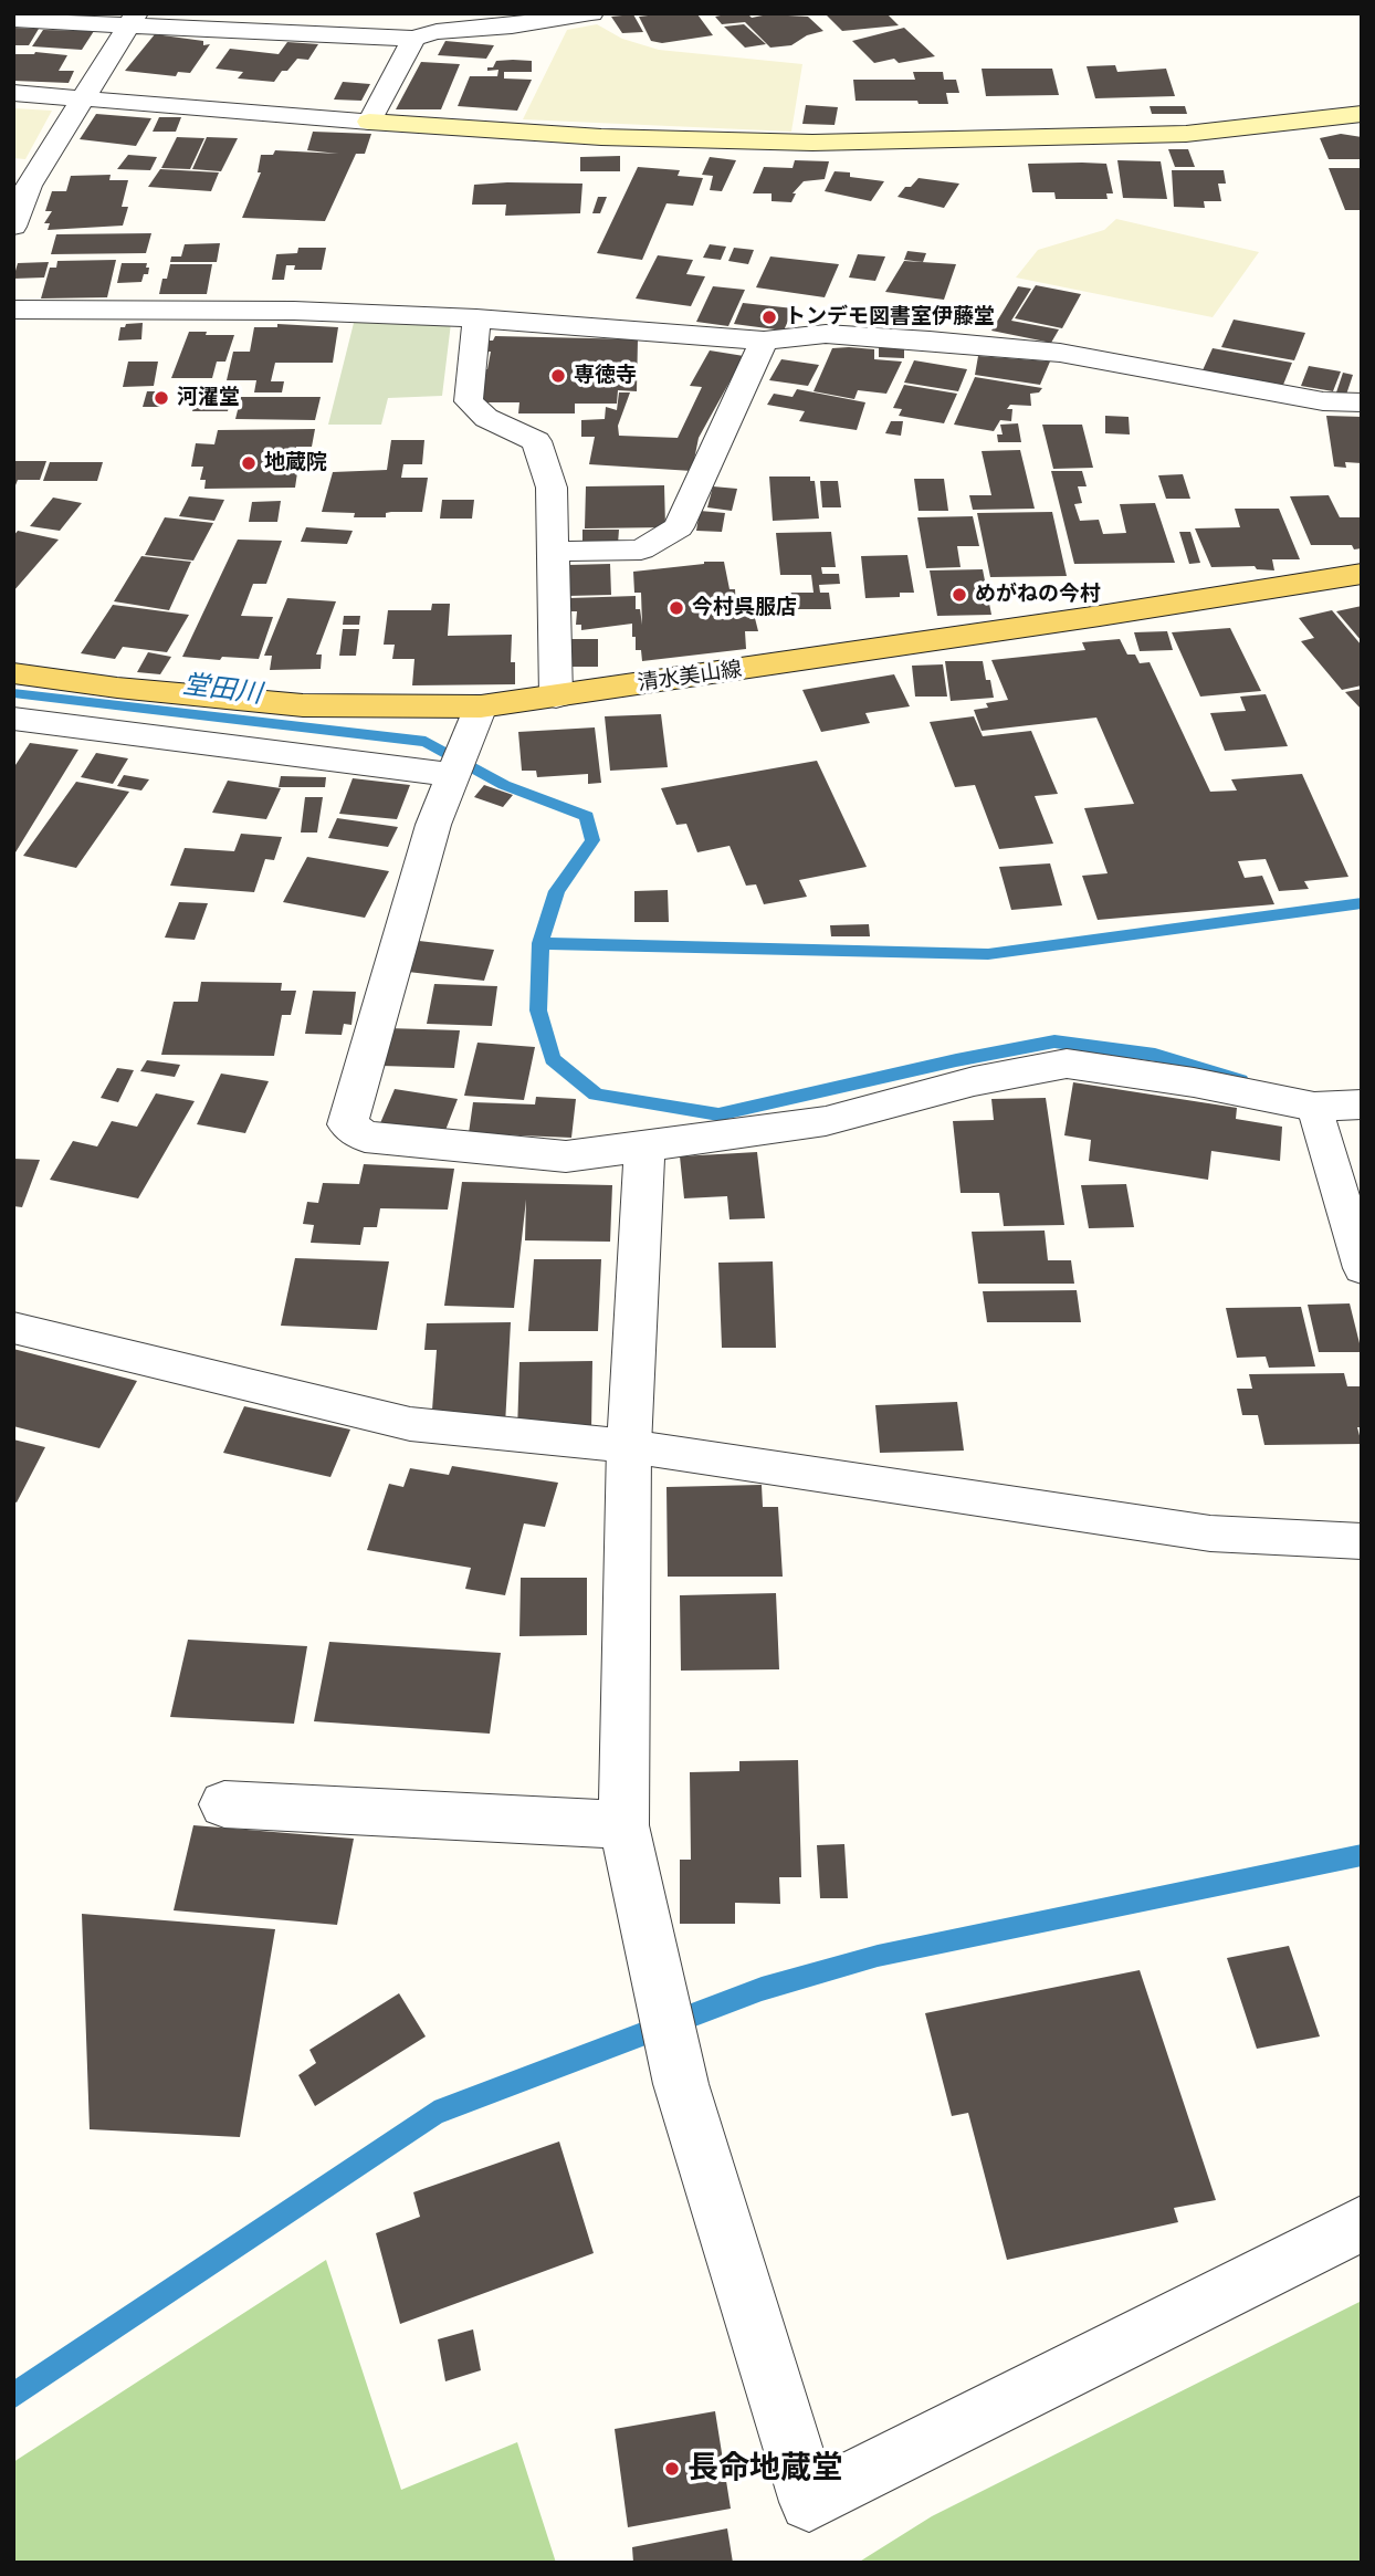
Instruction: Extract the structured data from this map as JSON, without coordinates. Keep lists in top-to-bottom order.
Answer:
{
  "streets": {
    "main road": ["清水美山線"]
  },
  "water": ["堂田川"],
  "places": [
    "トンデモ図書室伊藤堂",
    "専徳寺",
    "河濯堂",
    "地蔵院",
    "めがねの今村",
    "今村呉服店",
    "長命地蔵堂"
  ]
}
